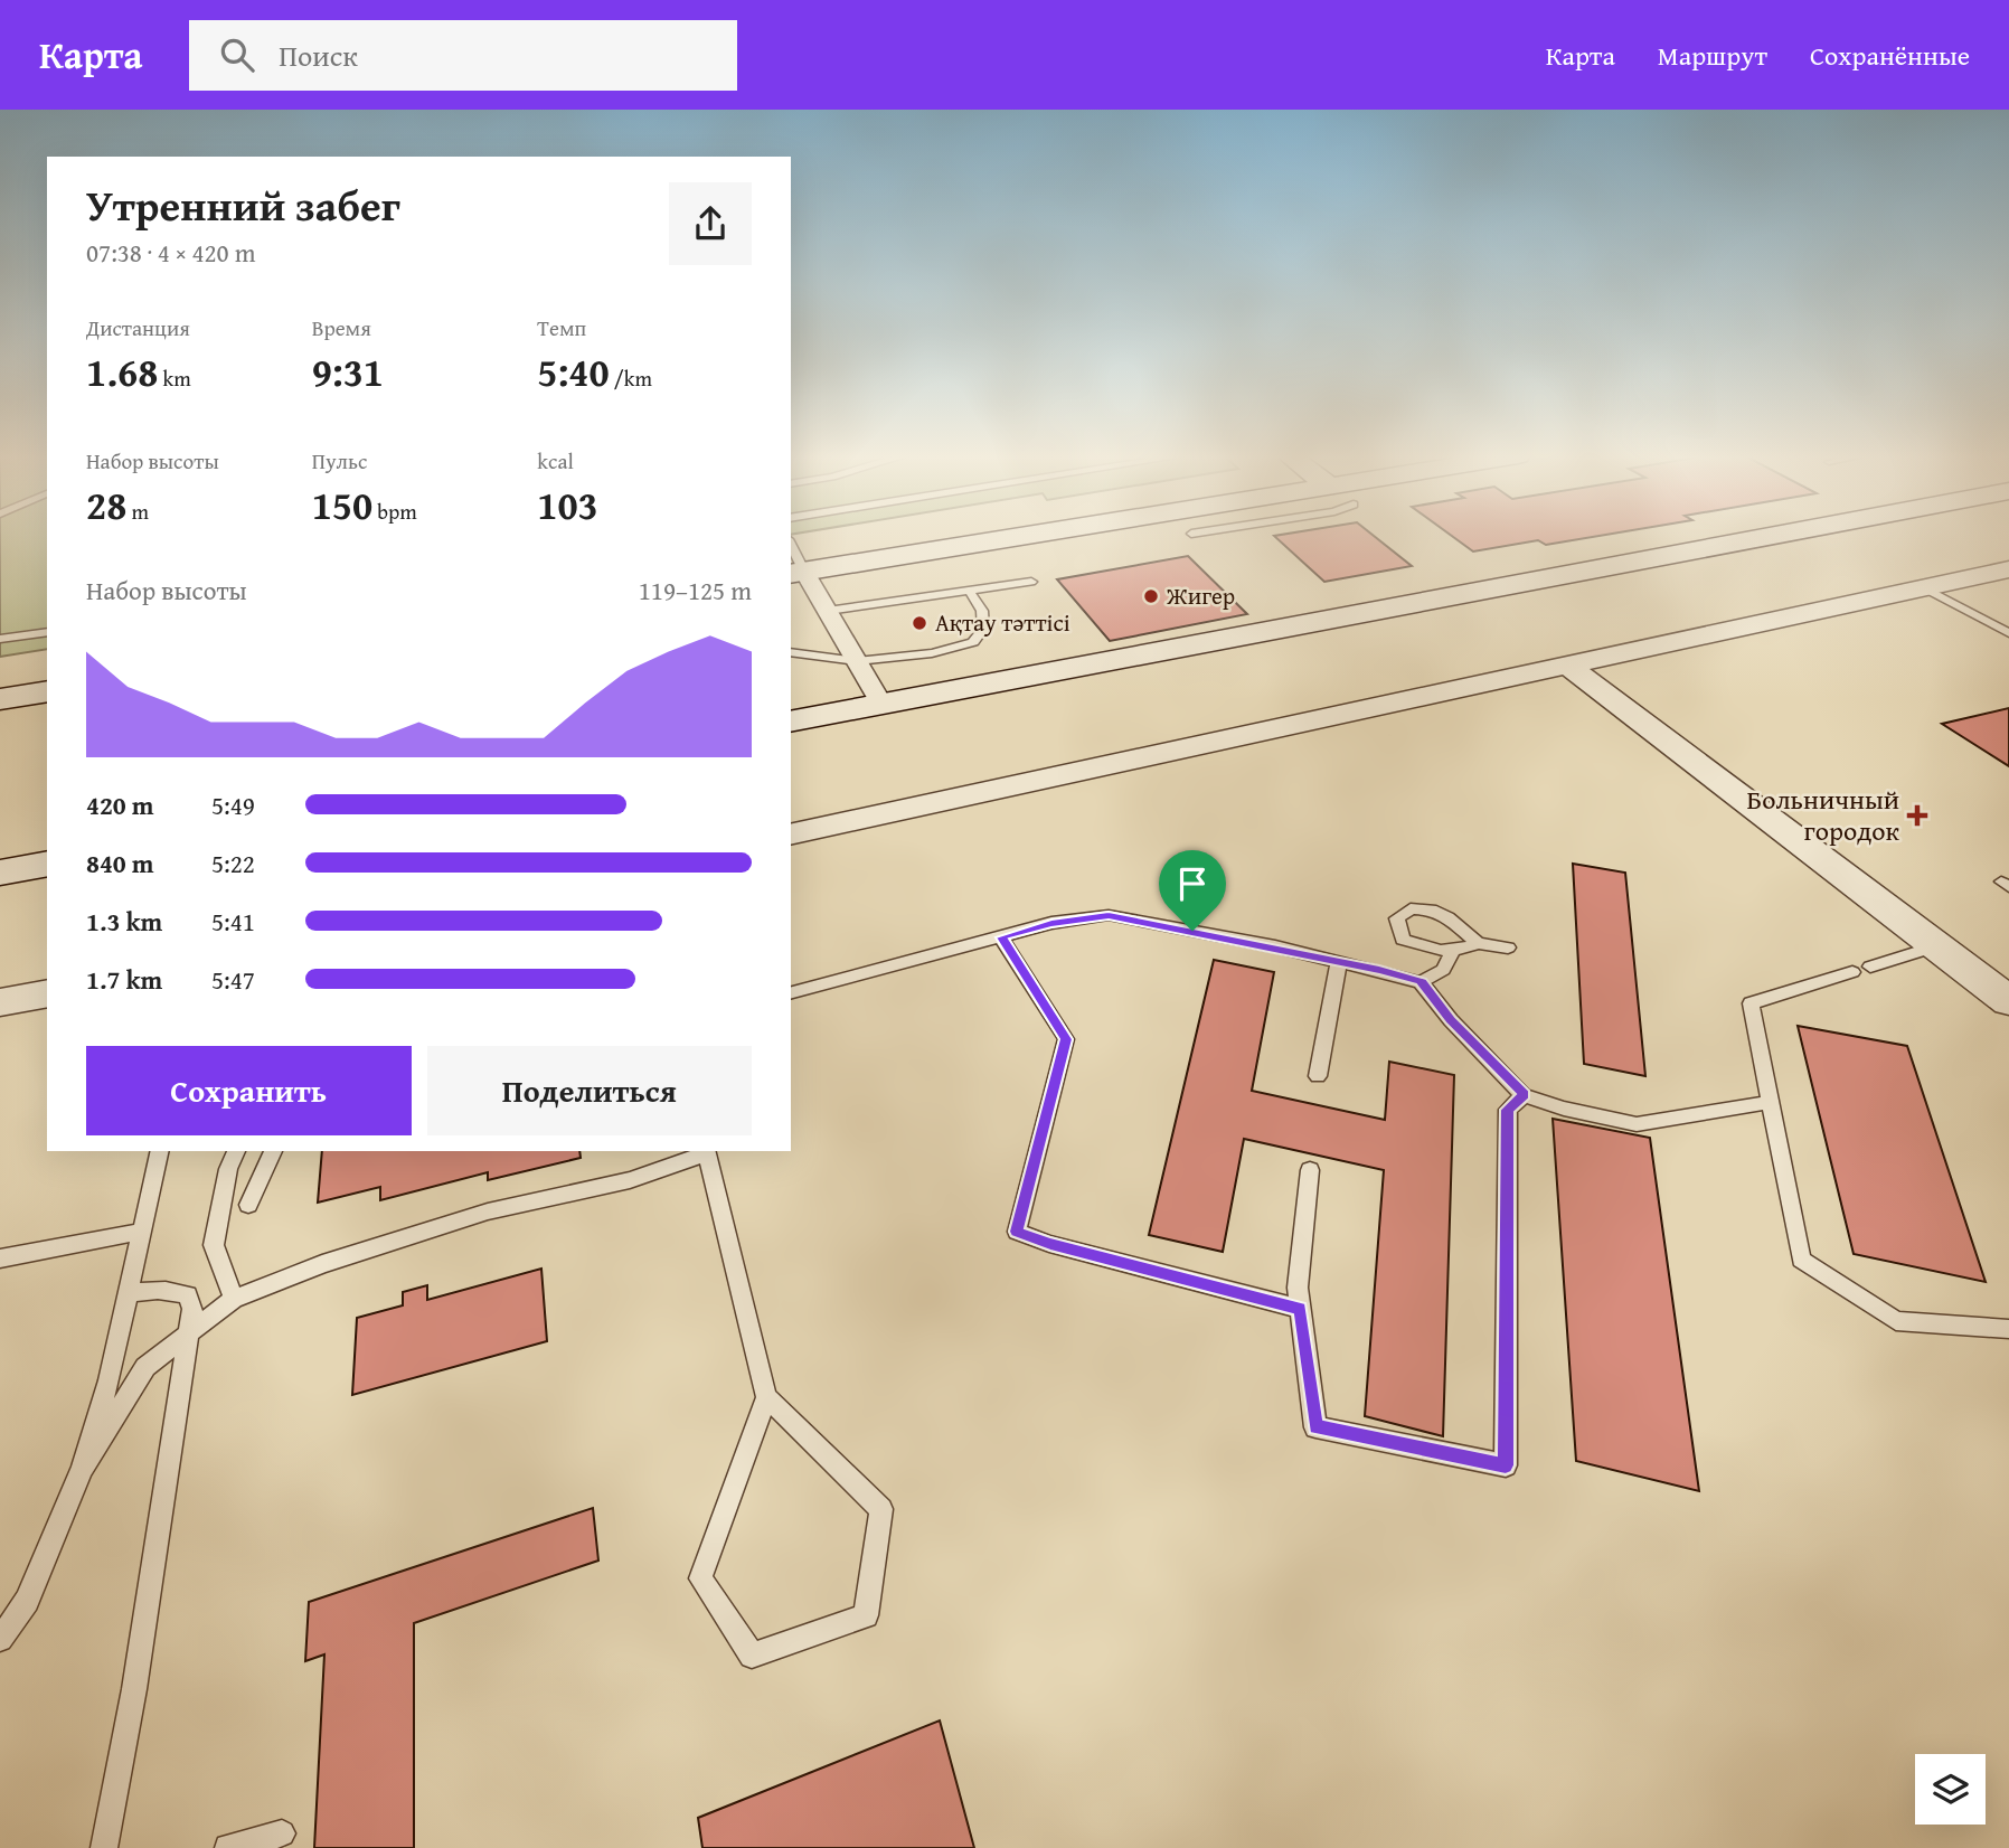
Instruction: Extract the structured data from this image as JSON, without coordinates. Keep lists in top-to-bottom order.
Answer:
{
  "places": {
    "other": ["Жигер", "Ақтау тәттісі"],
    "health": ["Больничный городок"]
  },
  "page": {
    "header": "Карта",
    "search": "Поиск",
    "nav": ["Карта", "Маршрут", "Сохранённые"],
    "heading": ["Утренний забег", "07:38 · 4 × 420 m"],
    "stats": [
      ["Дистанция", "1.68 km"],
      ["Время", "9:31"],
      ["Темп", "5:40 /km"],
      ["Набор высоты", "28 m"],
      ["Пульс", "150 bpm"],
      ["kcal", "103"]
    ],
    "chart": ["Набор высоты", "119–125 m"],
    "list": [
      {
        "name": "420 m",
        "note": "5:49"
      },
      {
        "name": "840 m",
        "note": "5:22"
      },
      {
        "name": "1.3 km",
        "note": "5:41"
      },
      {
        "name": "1.7 km",
        "note": "5:47"
      }
    ],
    "buttons": ["Сохранить", "Поделиться"]
  }
}
